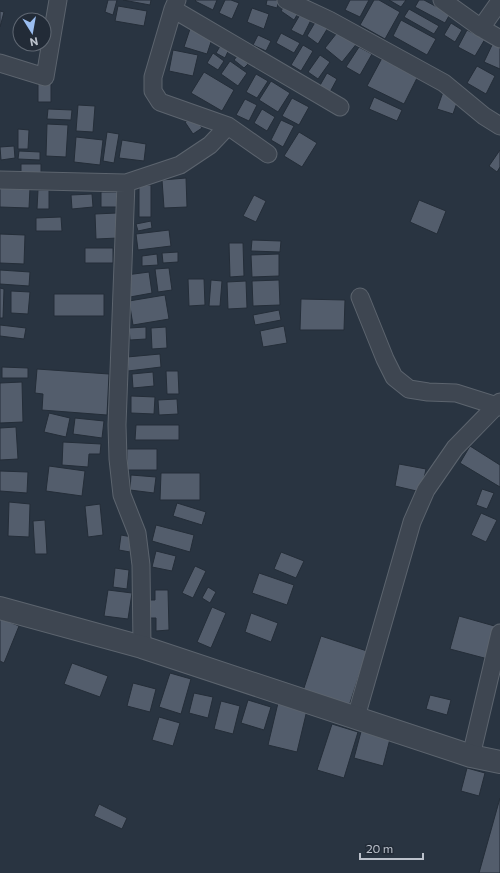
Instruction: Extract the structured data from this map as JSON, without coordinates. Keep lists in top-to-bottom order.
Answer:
{
  "scale_bar": "20 m",
  "north": "bottom"
}
